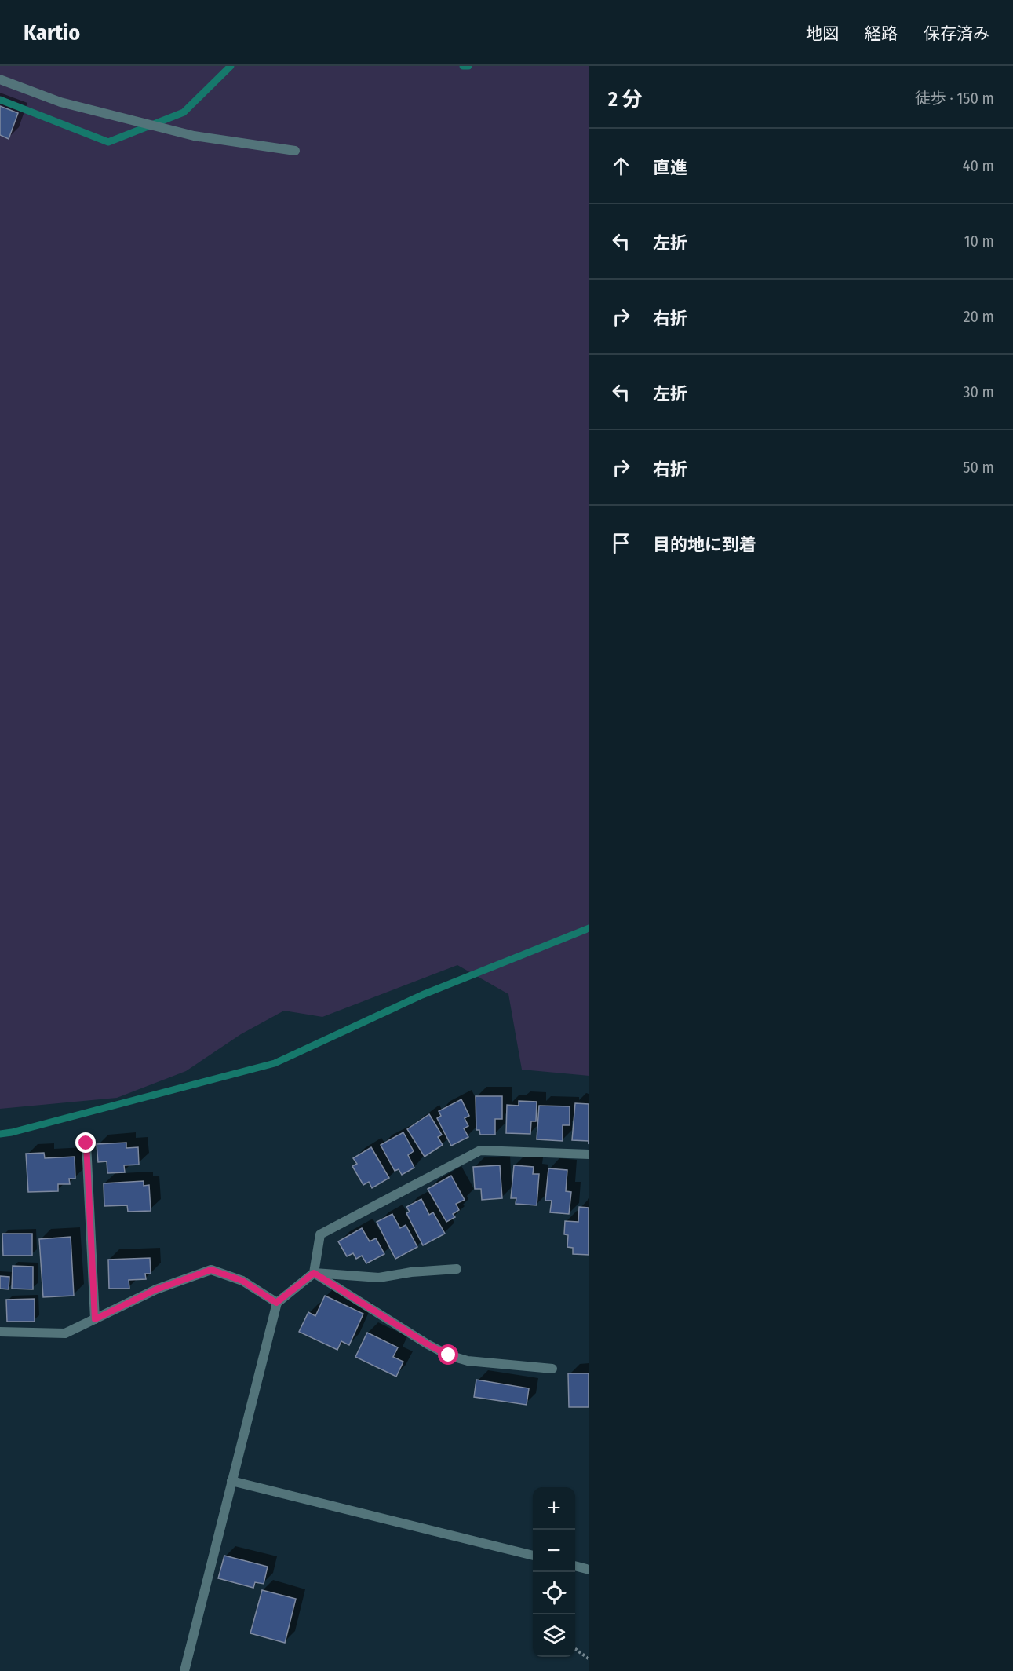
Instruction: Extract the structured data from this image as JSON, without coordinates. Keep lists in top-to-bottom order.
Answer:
{
  "page": {
    "header": "Kartio",
    "nav": ["地図", "経路", "保存済み"],
    "heading": ["2 分", "徒歩 · 150 m"],
    "list": [
      ["直進", "40 m"],
      ["左折", "10 m"],
      ["右折", "20 m"],
      ["左折", "30 m"],
      ["右折", "50 m"],
      "目的地に到着"
    ],
    "map_buttons": ["+", "−"]
  }
}
